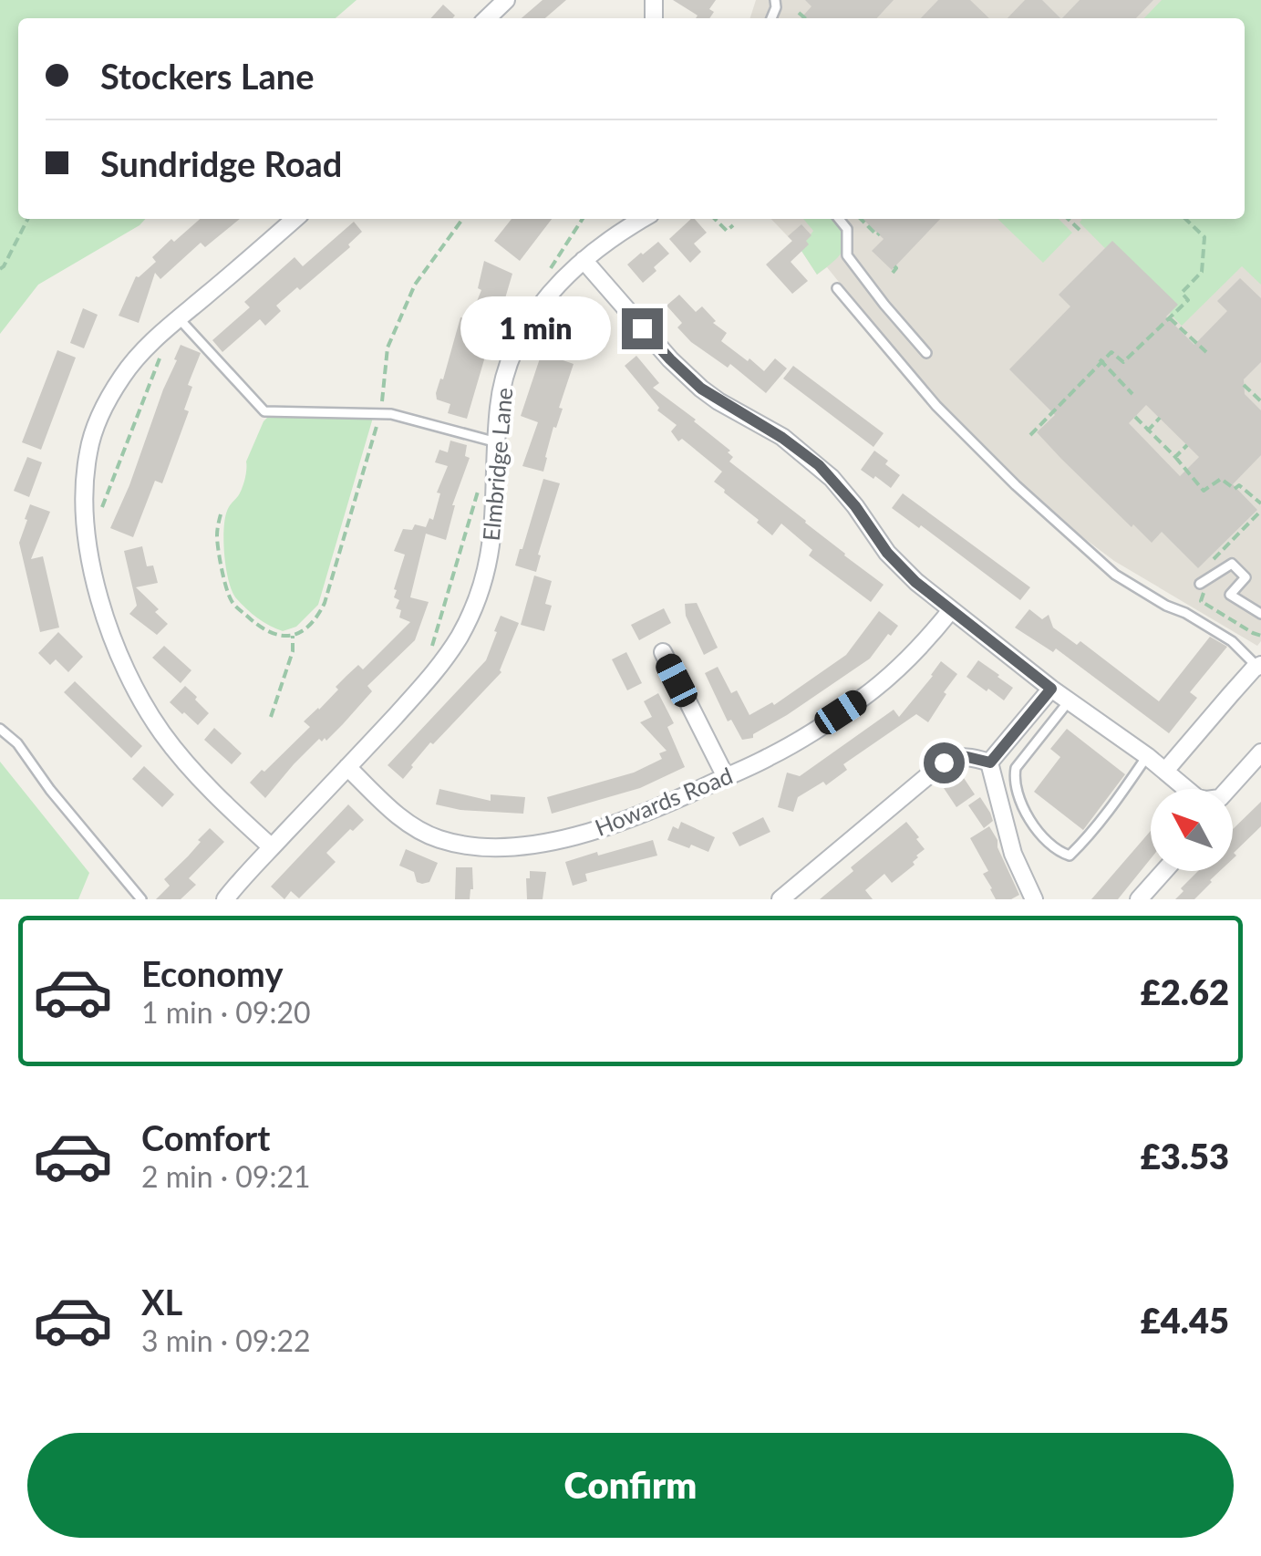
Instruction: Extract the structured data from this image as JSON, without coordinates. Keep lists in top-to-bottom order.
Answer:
{
  "streets": {
    "street": ["Elmbridge Lane", "Howards Road"]
  },
  "crossings": [
    ["Elmbridge Lane", "Howards Road"]
  ],
  "north": "top left",
  "page": {
    "banner": ["Stockers Lane", "Sundridge Road"],
    "bubble": "1 min",
    "list": [
      {
        "name": "Economy",
        "note": "1 min · 09:20",
        "value": "£2.62"
      },
      {
        "name": "Comfort",
        "note": "2 min · 09:21",
        "value": "£3.53"
      },
      {
        "name": "XL",
        "note": "3 min · 09:22",
        "value": "£4.45"
      }
    ],
    "buttons": "Confirm"
  }
}
